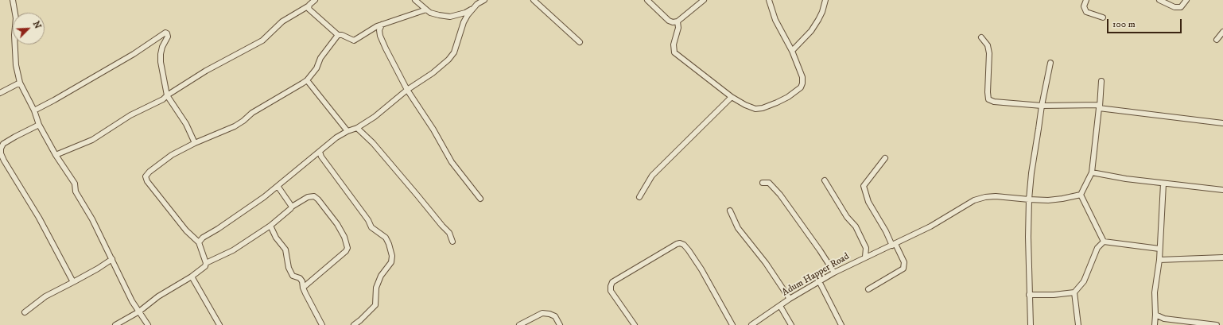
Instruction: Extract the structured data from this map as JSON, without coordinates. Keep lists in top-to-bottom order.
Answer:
{
  "streets": {
    "street": ["Adum Happer Road"]
  },
  "scale_bar": "100 m",
  "north": "top right"
}
